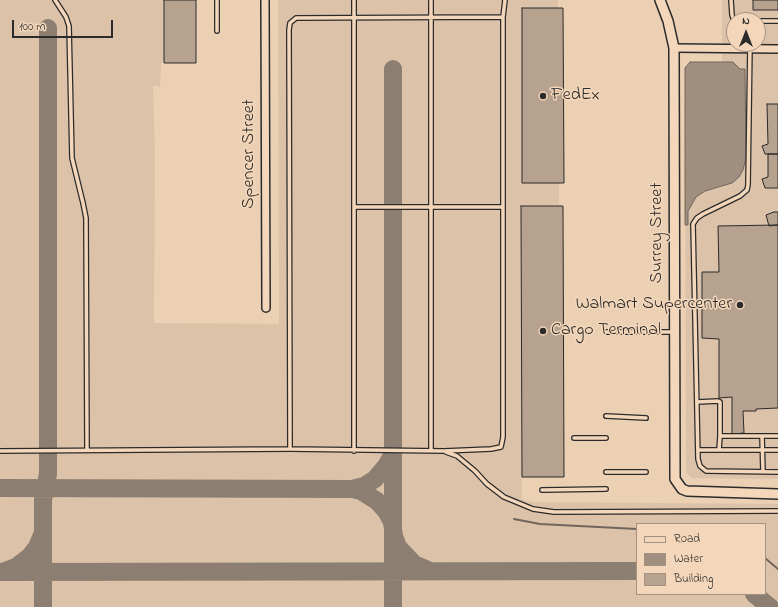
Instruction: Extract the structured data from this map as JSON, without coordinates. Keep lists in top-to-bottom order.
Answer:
{
  "streets": {
    "street": ["Spencer Street", "Surrey Street"]
  },
  "places": ["FedEx", "Walmart Supercenter", "Cargo Terminal"],
  "legend": ["Road", "Water", "Building"],
  "scale_bar": "100 m",
  "north": "top"
}
